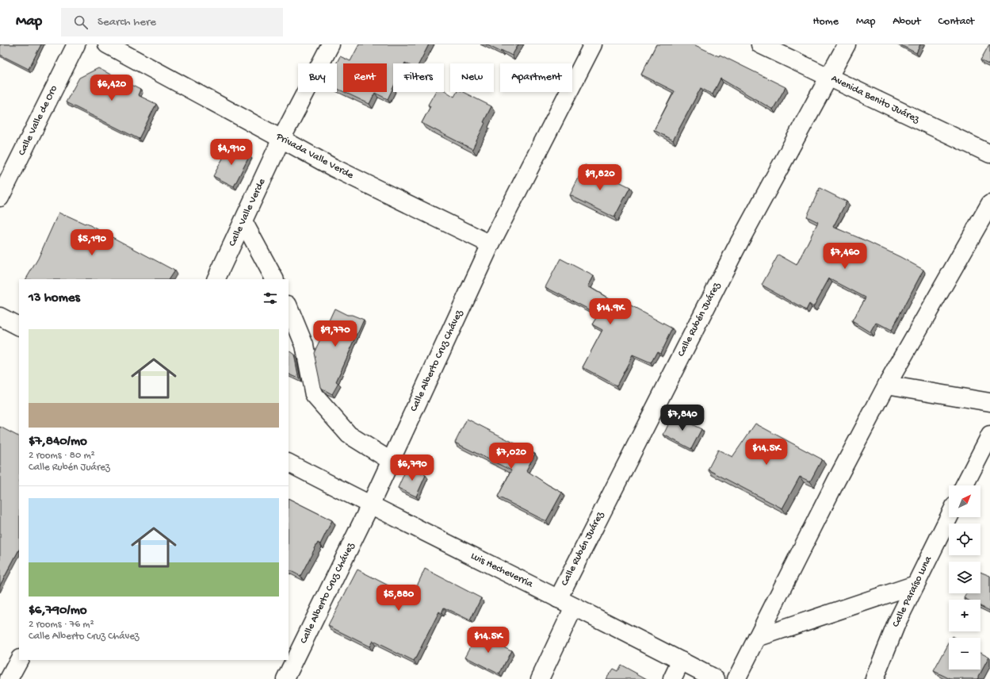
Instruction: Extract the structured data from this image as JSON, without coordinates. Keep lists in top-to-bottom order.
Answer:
{
  "streets": {
    "street": [
      "Avenida Benito Juárez",
      "Calle Valle de Oro",
      "Privada Valle Verde",
      "Calle Valle Verde",
      "Calle Rubén Juárez",
      "Calle Alberto Cruz Chávez",
      "Luis Hecheverria",
      "Calle Paraíso Luna"
    ]
  },
  "crossings": [
    ["Avenida Benito Juárez", "Calle Rubén Juárez"],
    ["Privada Valle Verde", "Calle Valle Verde"],
    ["Privada Valle Verde", "Calle Alberto Cruz Chávez"],
    ["Calle Rubén Juárez", "Luis Hecheverria"],
    ["Calle Alberto Cruz Chávez", "Luis Hecheverria"]
  ],
  "north": "top right",
  "page": {
    "header": "Map",
    "search": "Search here",
    "nav": [
      "Home",
      "Map",
      "About",
      "Contact"
    ],
    "chip": [
      "Buy",
      "Rent",
      "Filters",
      "New",
      "Apartment"
    ],
    "price": [
      "$6,420",
      "$4,910",
      "$9,820",
      "$5,190",
      "$7,460",
      "$14.9K",
      "$9,770",
      "$7,840",
      "$14.5K",
      "$7,020",
      "$6,790",
      "$5,880",
      "$14.5K"
    ],
    "heading": "13 homes",
    "list": [
      {
        "name": "$7,840/mo",
        "note": "2 rooms · 80 m² · Calle Rubén Juárez"
      },
      {
        "name": "$6,790/mo",
        "note": "2 rooms · 76 m² · Calle Alberto Cruz Chávez"
      }
    ],
    "map_buttons": ["+", "−"]
  }
}
